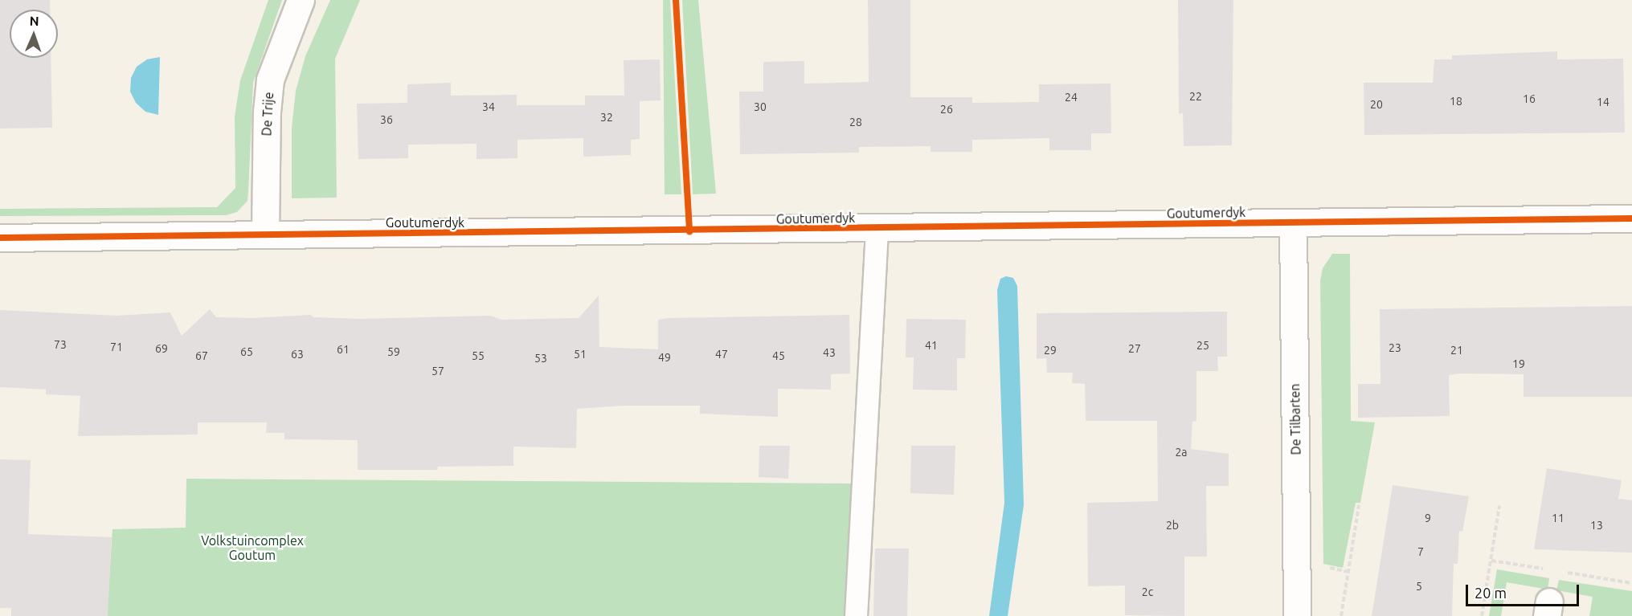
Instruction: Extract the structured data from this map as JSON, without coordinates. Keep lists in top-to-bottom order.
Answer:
{
  "streets": {
    "street": ["De Trije", "Goutumerdyk", "De Tilbarten"]
  },
  "crossings": [
    ["De Trije", "Goutumerdyk"],
    ["Goutumerdyk", "De Tilbarten"]
  ],
  "parks": ["Volkstuincomplex Goutum"],
  "house_numbers": [
    "22",
    "24",
    "16",
    "18",
    "14",
    "20",
    "34",
    "30",
    "26",
    "32",
    "36",
    "28",
    "73",
    "41",
    "25",
    "71",
    "23",
    "69",
    "27",
    "61",
    "29",
    "21",
    "65",
    "59",
    "43",
    "63",
    "51",
    "47",
    "67",
    "55",
    "45",
    "49",
    "53",
    "19",
    "57",
    "2a",
    "9",
    "11",
    "2b",
    "13",
    "7",
    "5",
    "2c"
  ],
  "scale_bar": "20 m",
  "north": "top"
}
